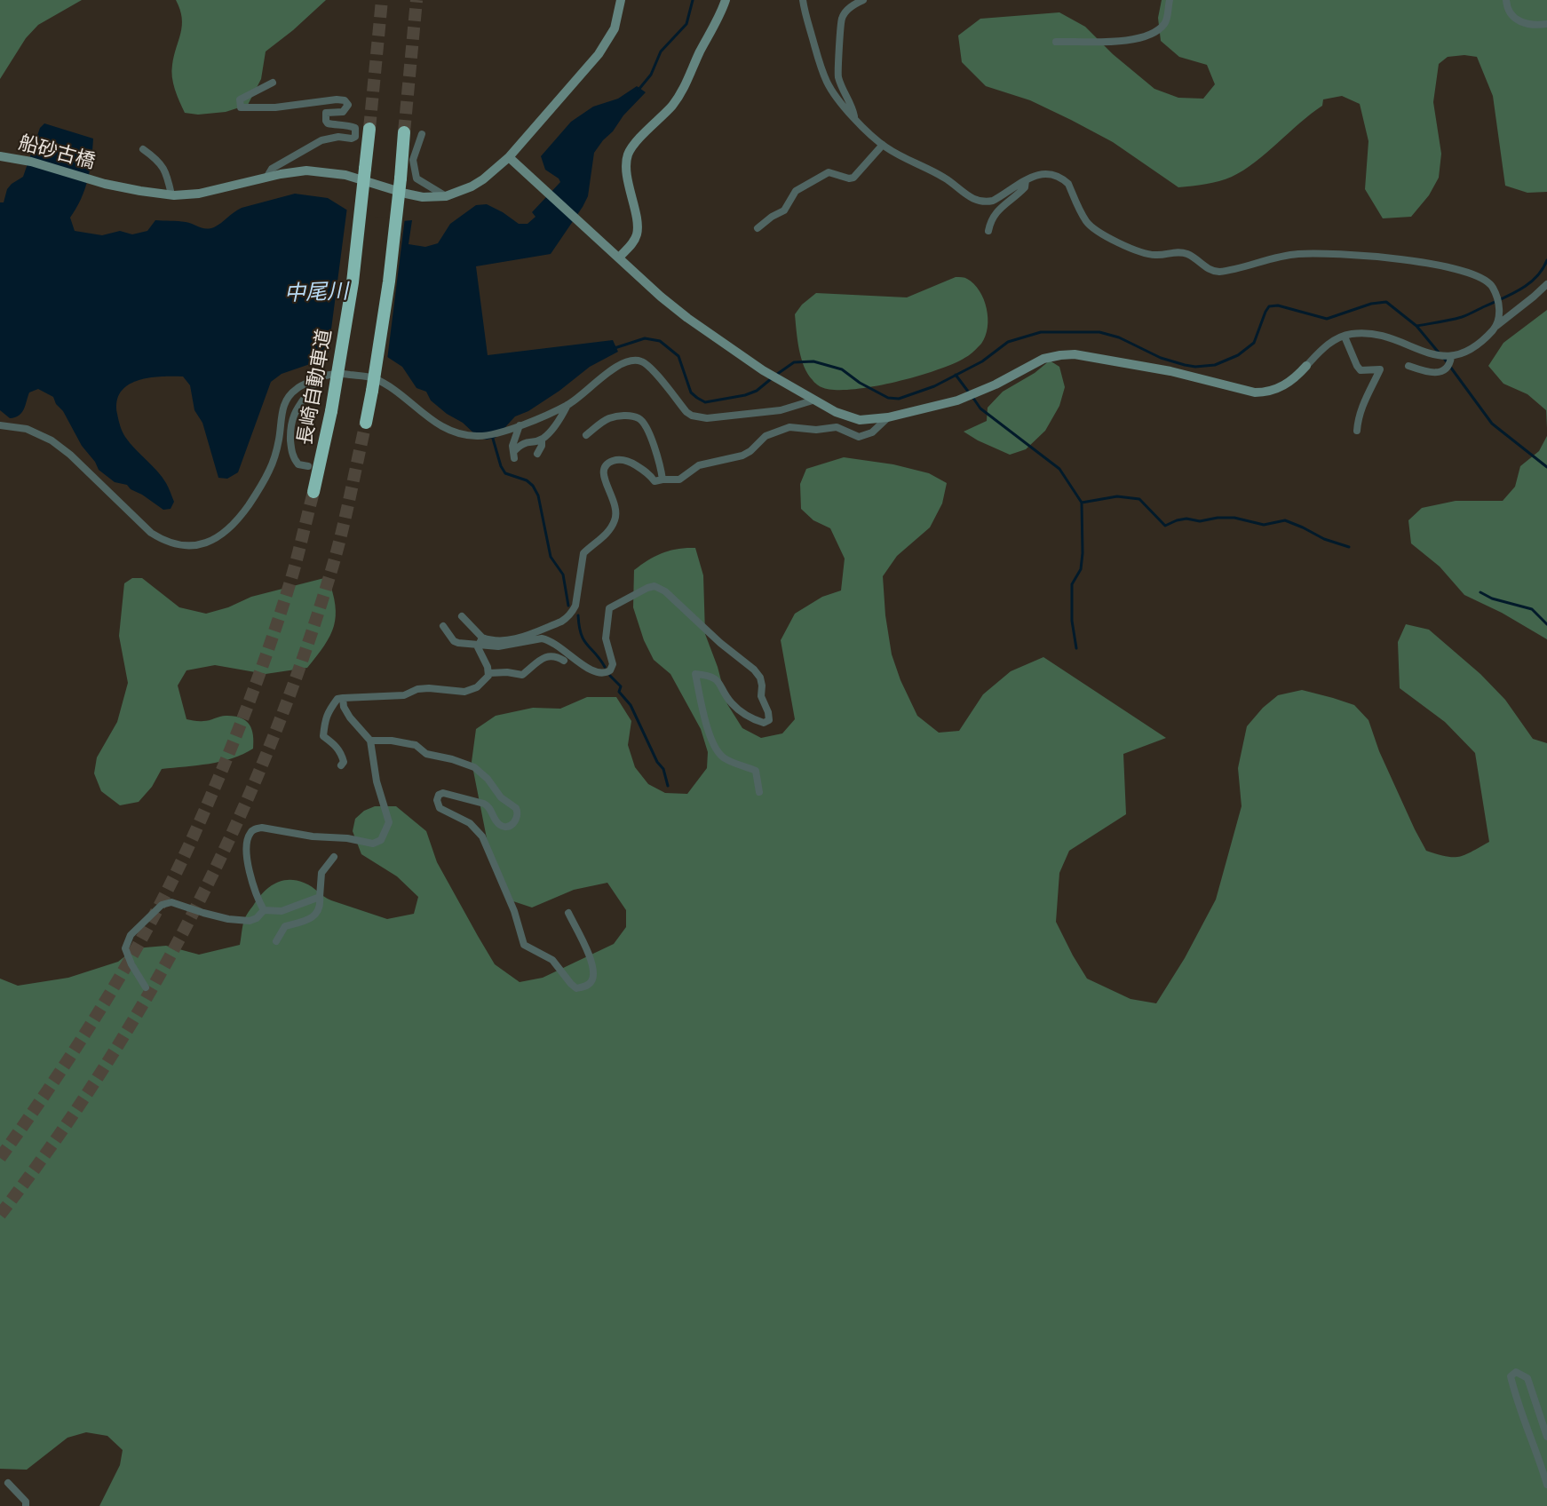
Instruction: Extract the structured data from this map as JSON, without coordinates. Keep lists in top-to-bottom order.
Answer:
{
  "streets": {
    "highway": ["長崎自動車道"],
    "street": ["船砂古橋"]
  },
  "water": ["中尾川"]
}
